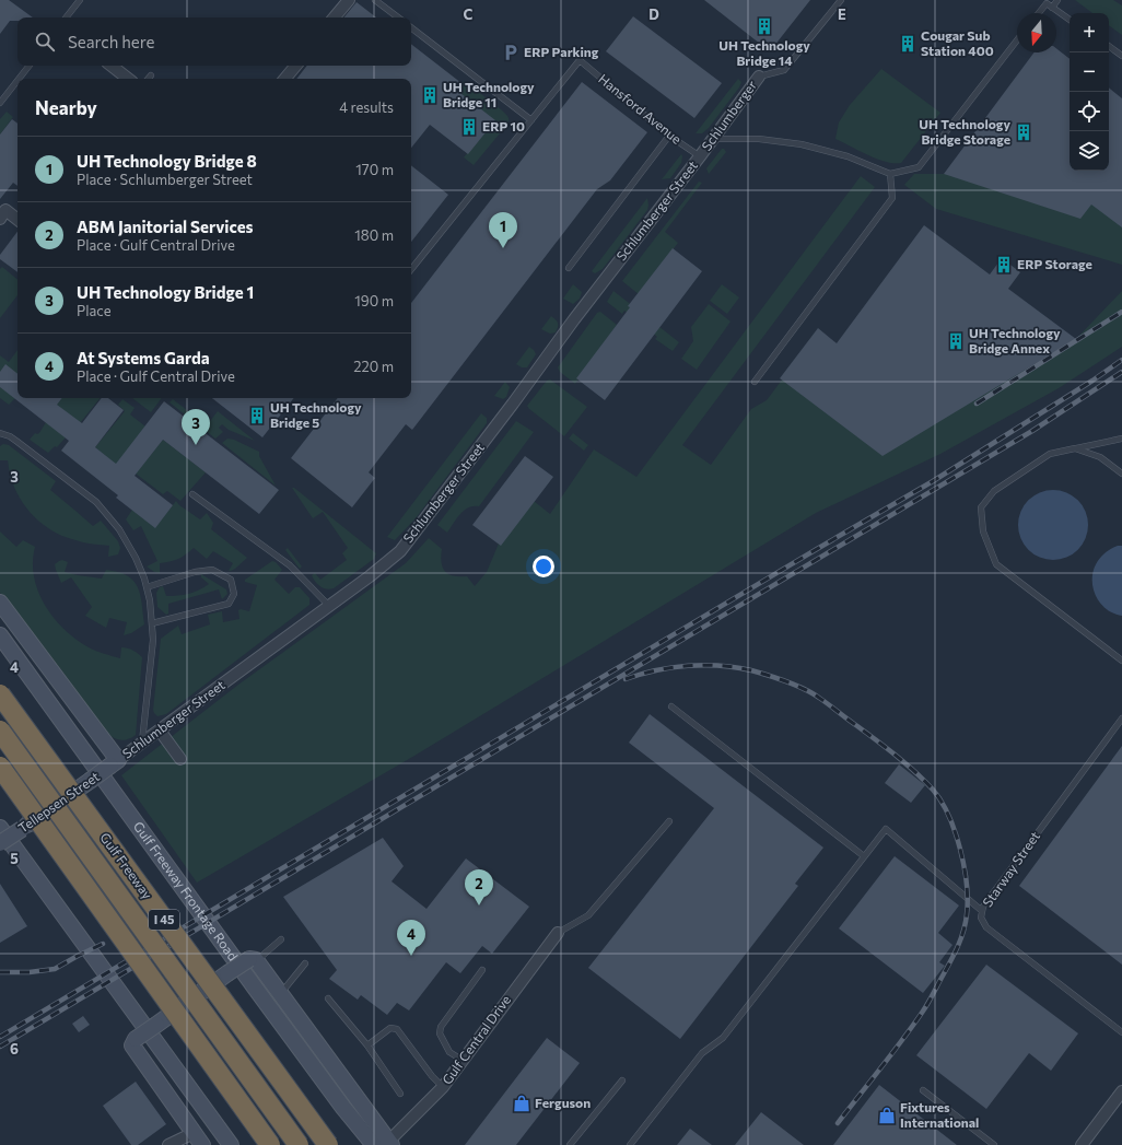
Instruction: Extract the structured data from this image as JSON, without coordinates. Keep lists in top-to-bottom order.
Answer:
{
  "streets": {
    "highway": ["Gulf Freeway", "I 45"],
    "main road": ["Tellepsen Street", "Gulf Freeway Frontage Road"],
    "street": ["Schlumberger", "Schlumberger Street", "Gulf Central Drive"],
    "lane": ["Hansford Avenue", "Starway Street"]
  },
  "crossings": [
    ["Hansford Avenue", "Schlumberger"],
    ["Hansford Avenue", "Schlumberger Street"],
    ["Schlumberger", "Schlumberger Street"],
    ["Schlumberger Street", "Tellepsen Street"]
  ],
  "places": {
    "building": [
      "UH Technology Bridge 14",
      "Cougar Sub Station 400",
      "UH Technology Bridge 11",
      "ERP 10",
      "UH Technology Bridge Storage",
      "ERP Storage",
      "UH Technology Bridge Annex",
      "UH Technology Bridge 5"
    ],
    "parking": ["ERP Parking"],
    "shop": ["Ferguson", "Fixtures International"]
  },
  "north": "bottom",
  "page": {
    "map_buttons": ["+", "−"],
    "search": "Search here",
    "heading": ["Nearby", "4 results"],
    "list": [
      {
        "mark": "1",
        "name": "UH Technology Bridge 8",
        "note": "Place · Schlumberger Street",
        "value": "170 m"
      },
      {
        "mark": "2",
        "name": "ABM Janitorial Services",
        "note": "Place · Gulf Central Drive",
        "value": "180 m"
      },
      {
        "mark": "3",
        "name": "UH Technology Bridge 1",
        "note": "Place",
        "value": "190 m"
      },
      {
        "mark": "4",
        "name": "At Systems Garda",
        "note": "Place · Gulf Central Drive",
        "value": "220 m"
      }
    ],
    "pins": [
      "1",
      "3",
      "2",
      "4"
    ]
  },
  "grid": {
    "columns": ["C", "D", "E"],
    "rows": [
      "3",
      "4",
      "5",
      "6"
    ]
  }
}
